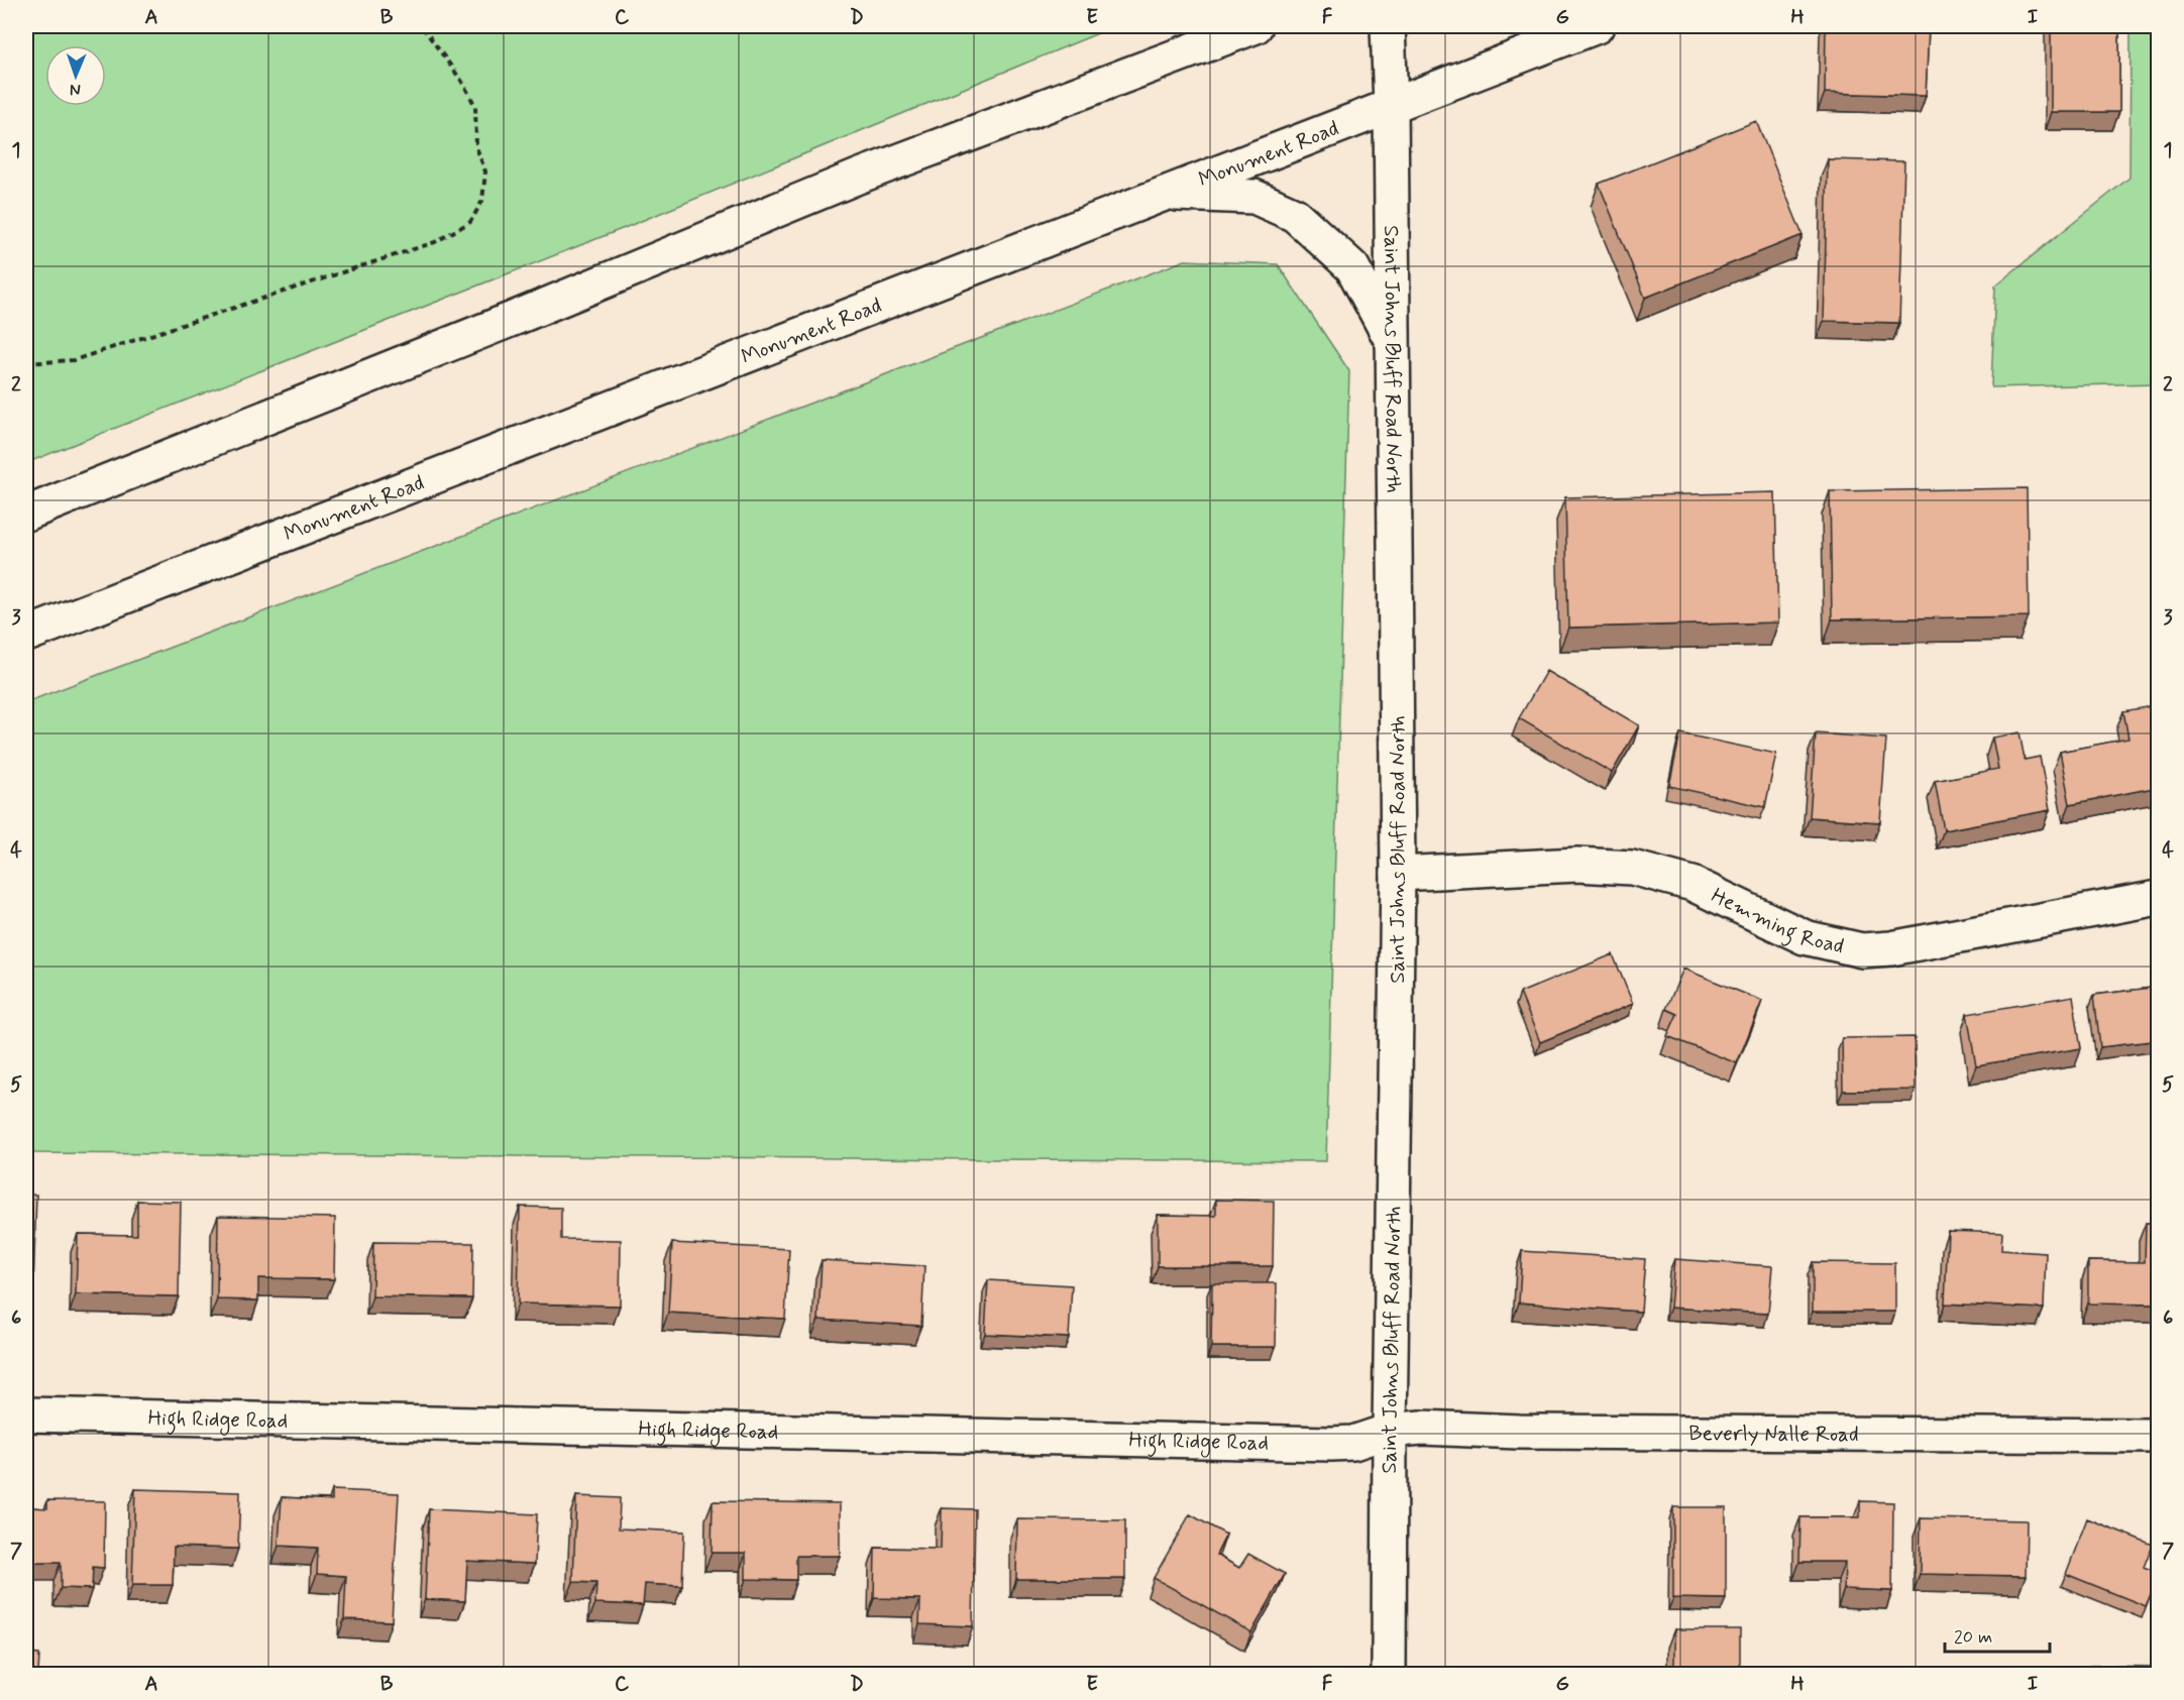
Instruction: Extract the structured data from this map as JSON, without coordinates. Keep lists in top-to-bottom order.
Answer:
{
  "streets": {
    "main road": [
      "Monument Road",
      "Saint Johns Bluff Road North",
      "Hemming Road",
      "High Ridge Road",
      "Beverly Nalle Road"
    ]
  },
  "crossings": [
    ["Monument Road", "Saint Johns Bluff Road North"],
    ["Saint Johns Bluff Road North", "Hemming Road"],
    ["Saint Johns Bluff Road North", "High Ridge Road"],
    ["Saint Johns Bluff Road North", "Beverly Nalle Road"],
    ["High Ridge Road", "Beverly Nalle Road"]
  ],
  "scale_bar": "20 m",
  "north": "bottom",
  "grid": {
    "columns": [
      "A",
      "B",
      "C",
      "D",
      "E",
      "F",
      "G",
      "H",
      "I"
    ],
    "rows": [
      "1",
      "2",
      "3",
      "4",
      "5",
      "6",
      "7"
    ]
  }
}
